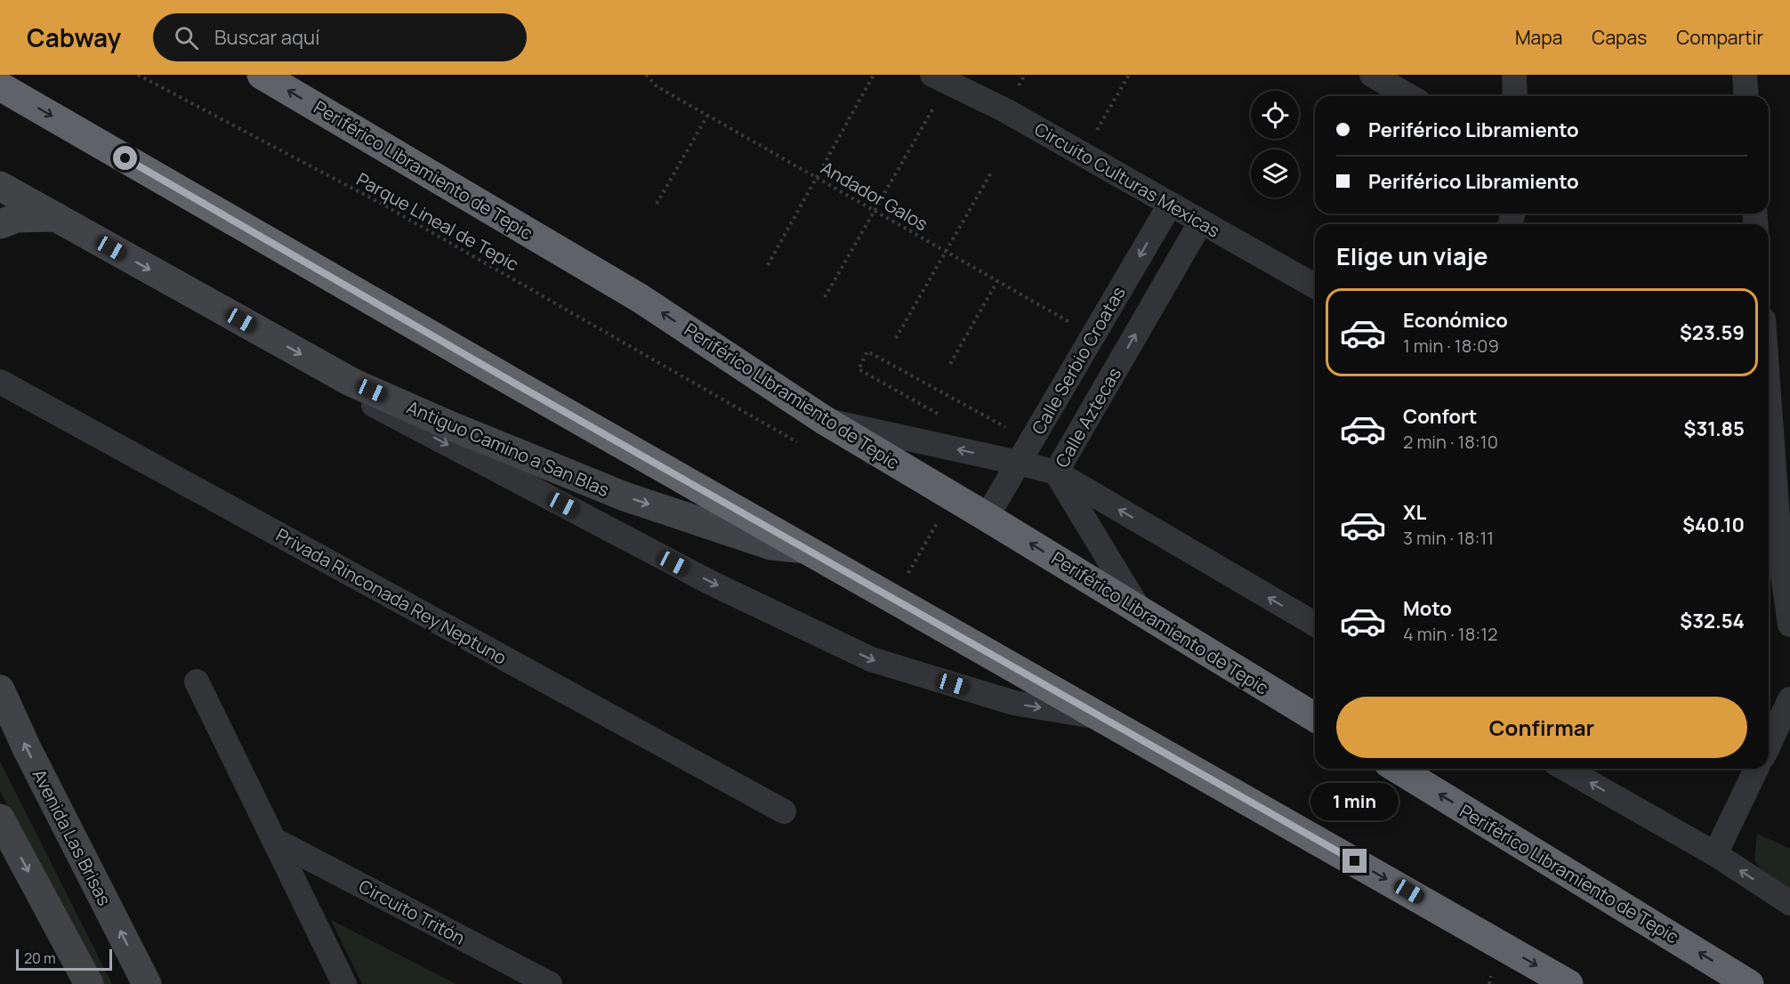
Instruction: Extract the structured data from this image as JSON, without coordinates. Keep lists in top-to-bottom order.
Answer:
{
  "streets": {
    "highway": ["Periférico Libramiento de Tepic"],
    "street": [
      "Circuito Culturas Mexicas",
      "Calle Serbio Croatas",
      "Calle Aztecas",
      "Antiguo Camino a San Blas",
      "Privada Rinconada Rey Neptuno",
      "Avenida Las Brisas",
      "Circuito Tritón"
    ],
    "path": ["Andador Galos", "Parque Lineal de Tepic"]
  },
  "crossings": [
    ["Periférico Libramiento de Tepic", "Calle Serbio Croatas"],
    ["Periférico Libramiento de Tepic", "Calle Aztecas"],
    ["Circuito Culturas Mexicas", "Calle Serbio Croatas"],
    ["Circuito Culturas Mexicas", "Calle Aztecas"],
    ["Andador Galos", "Calle Serbio Croatas"]
  ],
  "one_way": ["Calle Serbio Croatas", "Calle Aztecas"],
  "scale_bar": "20 m",
  "page": {
    "header": "Cabway",
    "search": "Buscar aquí",
    "nav": ["Mapa", "Capas", "Compartir"],
    "banner": ["Periférico Libramiento", "Periférico Libramiento"],
    "heading": "Elige un viaje",
    "list": [
      {
        "name": "Económico",
        "note": "1 min · 18:09",
        "value": "$23.59"
      },
      {
        "name": "Confort",
        "note": "2 min · 18:10",
        "value": "$31.85"
      },
      {
        "name": "XL",
        "note": "3 min · 18:11",
        "value": "$40.10"
      },
      {
        "name": "Moto",
        "note": "4 min · 18:12",
        "value": "$32.54"
      }
    ],
    "buttons": "Confirmar",
    "bubble": "1 min",
    "scale": "20 m"
  }
}
